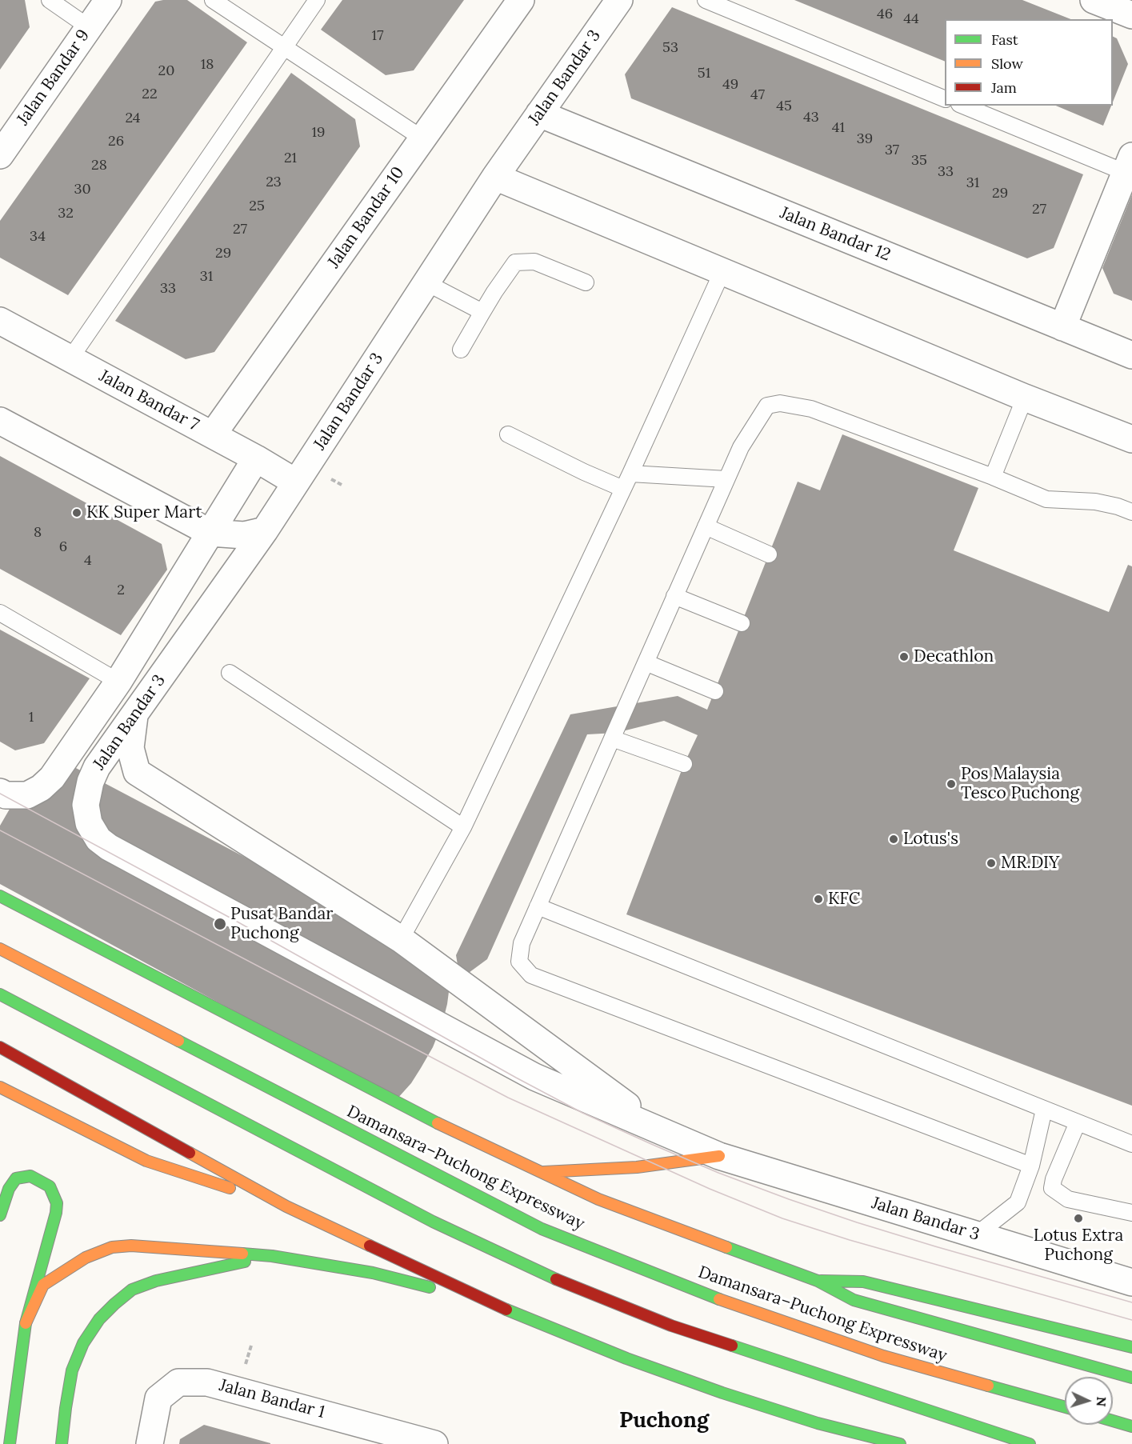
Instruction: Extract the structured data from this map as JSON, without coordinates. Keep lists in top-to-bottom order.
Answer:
{
  "streets": {
    "main road": ["Damansara–Puchong Expressway"],
    "street": [
      "Jalan Bandar 9",
      "Jalan Bandar 3",
      "Jalan Bandar 10",
      "Jalan Bandar 12",
      "Jalan Bandar 7",
      "Jalan Bandar 1"
    ]
  },
  "crossings": [
    ["Jalan Bandar 3", "Jalan Bandar 12"],
    ["Jalan Bandar 3", "Jalan Bandar 7"],
    ["Jalan Bandar 10", "Jalan Bandar 7"]
  ],
  "districts": ["Puchong"],
  "places": [
    "KK Super Mart",
    "Decathlon",
    "Pos Malaysia Tesco Puchong",
    "Lotus's",
    "MR.DIY",
    "KFC",
    "Pusat Bandar Puchong",
    "Lotus Extra Puchong"
  ],
  "house_numbers": [
    "46",
    "44",
    "17",
    "53",
    "18",
    "20",
    "51",
    "49",
    "22",
    "47",
    "45",
    "43",
    "24",
    "41",
    "19",
    "39",
    "26",
    "37",
    "21",
    "35",
    "28",
    "33",
    "23",
    "31",
    "30",
    "29",
    "25",
    "27",
    "32",
    "27",
    "34",
    "29",
    "31",
    "33",
    "8",
    "6",
    "4",
    "2",
    "1"
  ],
  "legend": ["Fast", "Slow", "Jam"],
  "north": "right"
}
